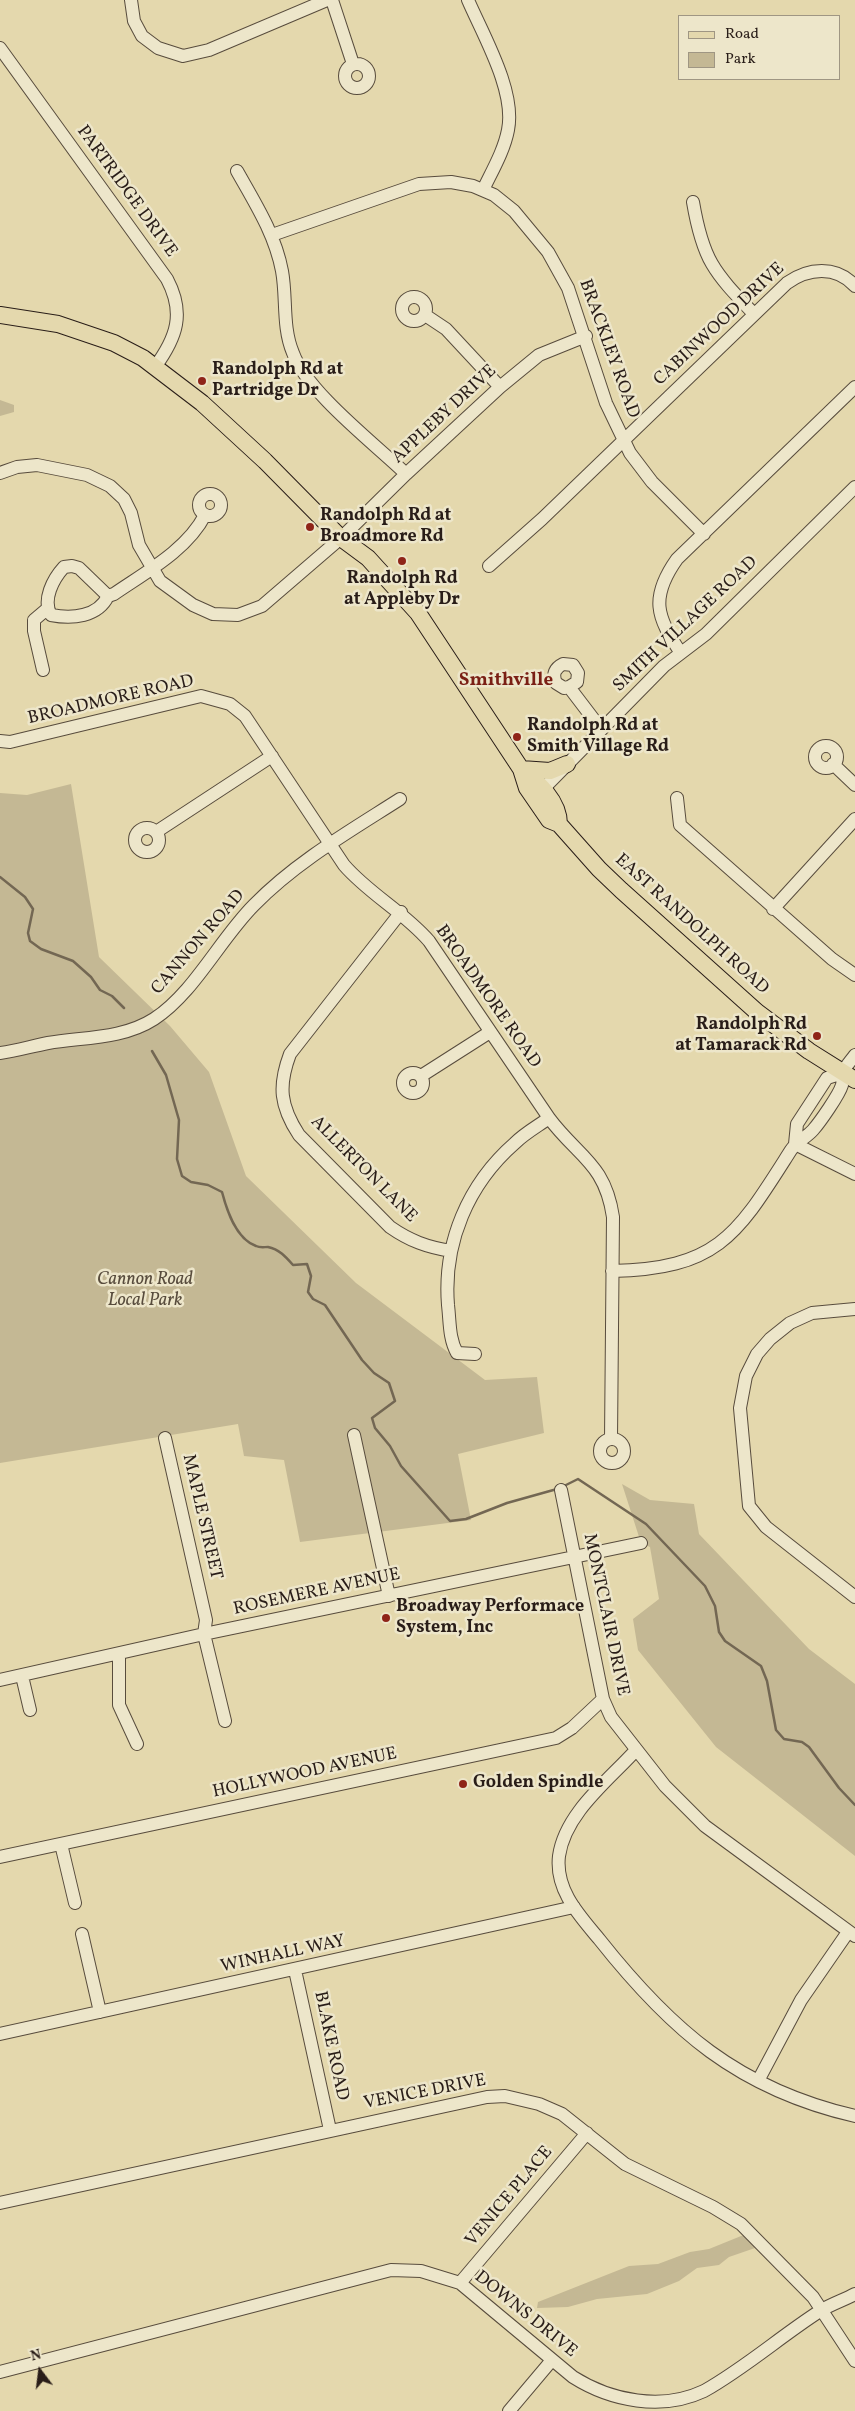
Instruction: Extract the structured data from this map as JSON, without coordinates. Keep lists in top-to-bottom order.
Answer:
{
  "streets": {
    "main road": ["EAST RANDOLPH ROAD"],
    "street": [
      "PARTRIDGE DRIVE",
      "CABINWOOD DRIVE",
      "BRACKLEY ROAD",
      "APPLEBY DRIVE",
      "SMITH VILLAGE ROAD",
      "BROADMORE ROAD",
      "CANNON ROAD",
      "ALLERTON LANE",
      "MAPLE STREET",
      "ROSEMERE AVENUE",
      "MONTCLAIR DRIVE",
      "HOLLYWOOD AVENUE",
      "WINHALL WAY",
      "BLAKE ROAD",
      "VENICE DRIVE",
      "VENICE PLACE",
      "DOWNS DRIVE"
    ]
  },
  "crossings": [
    ["PARTRIDGE DRIVE", "EAST RANDOLPH ROAD"],
    ["CABINWOOD DRIVE", "BRACKLEY ROAD"],
    ["BRACKLEY ROAD", "APPLEBY DRIVE"],
    ["APPLEBY DRIVE", "EAST RANDOLPH ROAD"],
    ["SMITH VILLAGE ROAD", "EAST RANDOLPH ROAD"],
    ["BROADMORE ROAD", "CANNON ROAD"],
    ["BROADMORE ROAD", "ALLERTON LANE"],
    ["MAPLE STREET", "ROSEMERE AVENUE"],
    ["ROSEMERE AVENUE", "MONTCLAIR DRIVE"],
    ["MONTCLAIR DRIVE", "HOLLYWOOD AVENUE"],
    ["WINHALL WAY", "BLAKE ROAD"],
    ["BLAKE ROAD", "VENICE DRIVE"],
    ["VENICE DRIVE", "VENICE PLACE"],
    ["VENICE DRIVE", "DOWNS DRIVE"],
    ["VENICE PLACE", "DOWNS DRIVE"]
  ],
  "districts": ["Smithville"],
  "parks": ["Cannon Road Local Park"],
  "places": [
    "Randolph Rd at Partridge Dr",
    "Randolph Rd at Broadmore Rd",
    "Randolph Rd at Appleby Dr",
    "Randolph Rd at Smith Village Rd",
    "Randolph Rd at Tamarack Rd",
    "Broadway Performace System, Inc",
    "Golden Spindle"
  ],
  "legend": ["Road", "Park"],
  "north": "top"
}
